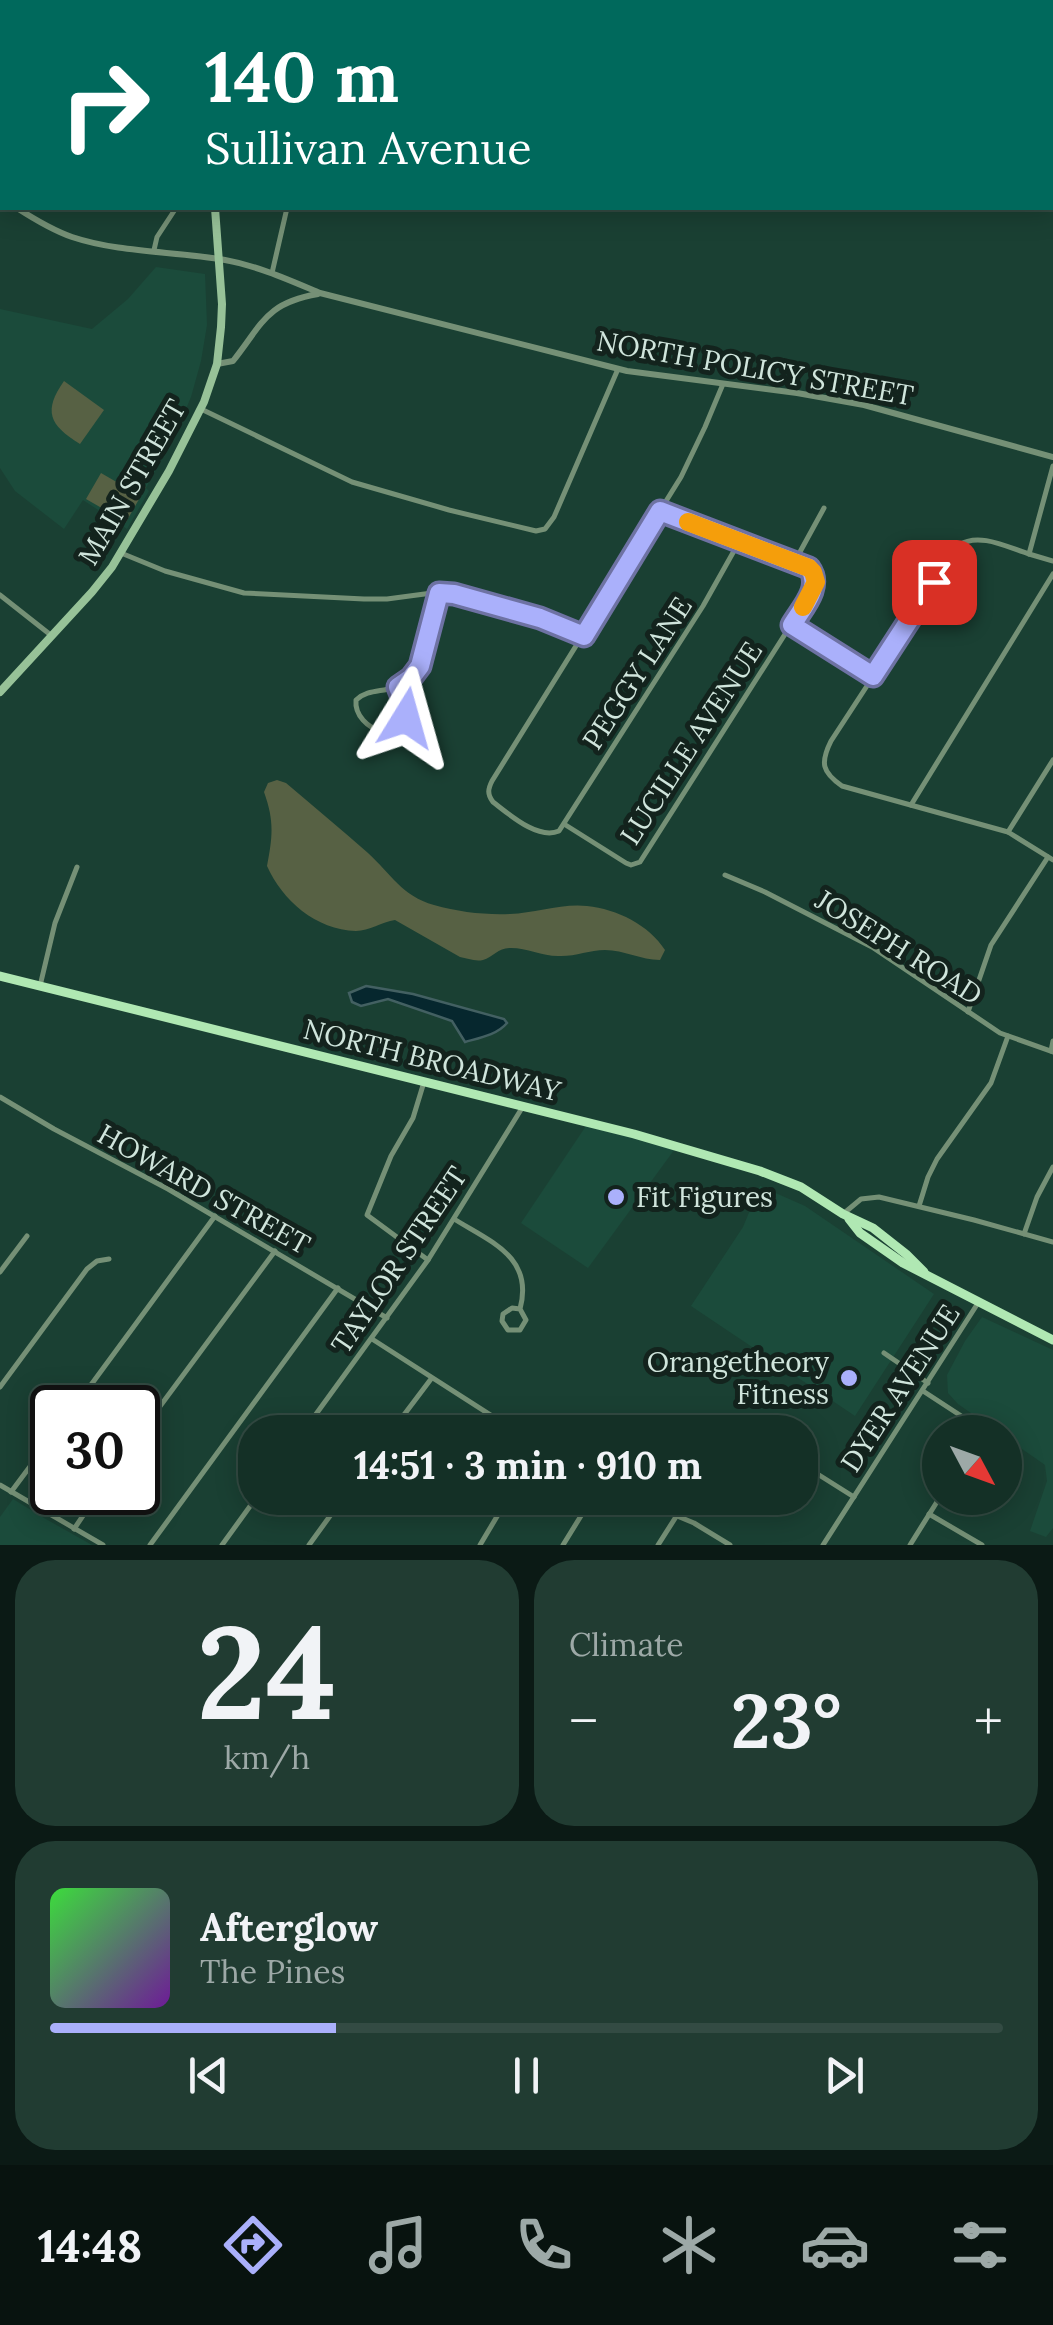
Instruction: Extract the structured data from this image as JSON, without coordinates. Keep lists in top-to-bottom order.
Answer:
{
  "streets": {
    "main road": ["MAIN STREET", "NORTH BROADWAY"],
    "street": [
      "NORTH POLICY STREET",
      "PEGGY LANE",
      "LUCILLE AVENUE",
      "JOSEPH ROAD",
      "HOWARD STREET",
      "TAYLOR STREET",
      "DYER AVENUE"
    ]
  },
  "crossings": [
    ["NORTH POLICY STREET", "MAIN STREET"],
    ["PEGGY LANE", "LUCILLE AVENUE"],
    ["NORTH BROADWAY", "TAYLOR STREET"],
    ["NORTH BROADWAY", "DYER AVENUE"],
    ["HOWARD STREET", "TAYLOR STREET"]
  ],
  "places": ["Fit Figures", "Orangetheory Fitness"],
  "north": "bottom right",
  "page": {
    "turn": ["140 m", "Sullivan Avenue"],
    "limit": "30",
    "trip": "14:51 · 3 min · 910 m",
    "tile": [
      ["24", "km/h"],
      "Climate"
    ],
    "heat": ["−", "23°", "+"],
    "song": ["Afterglow", "The Pines"],
    "tabs": "14:48"
  }
}
